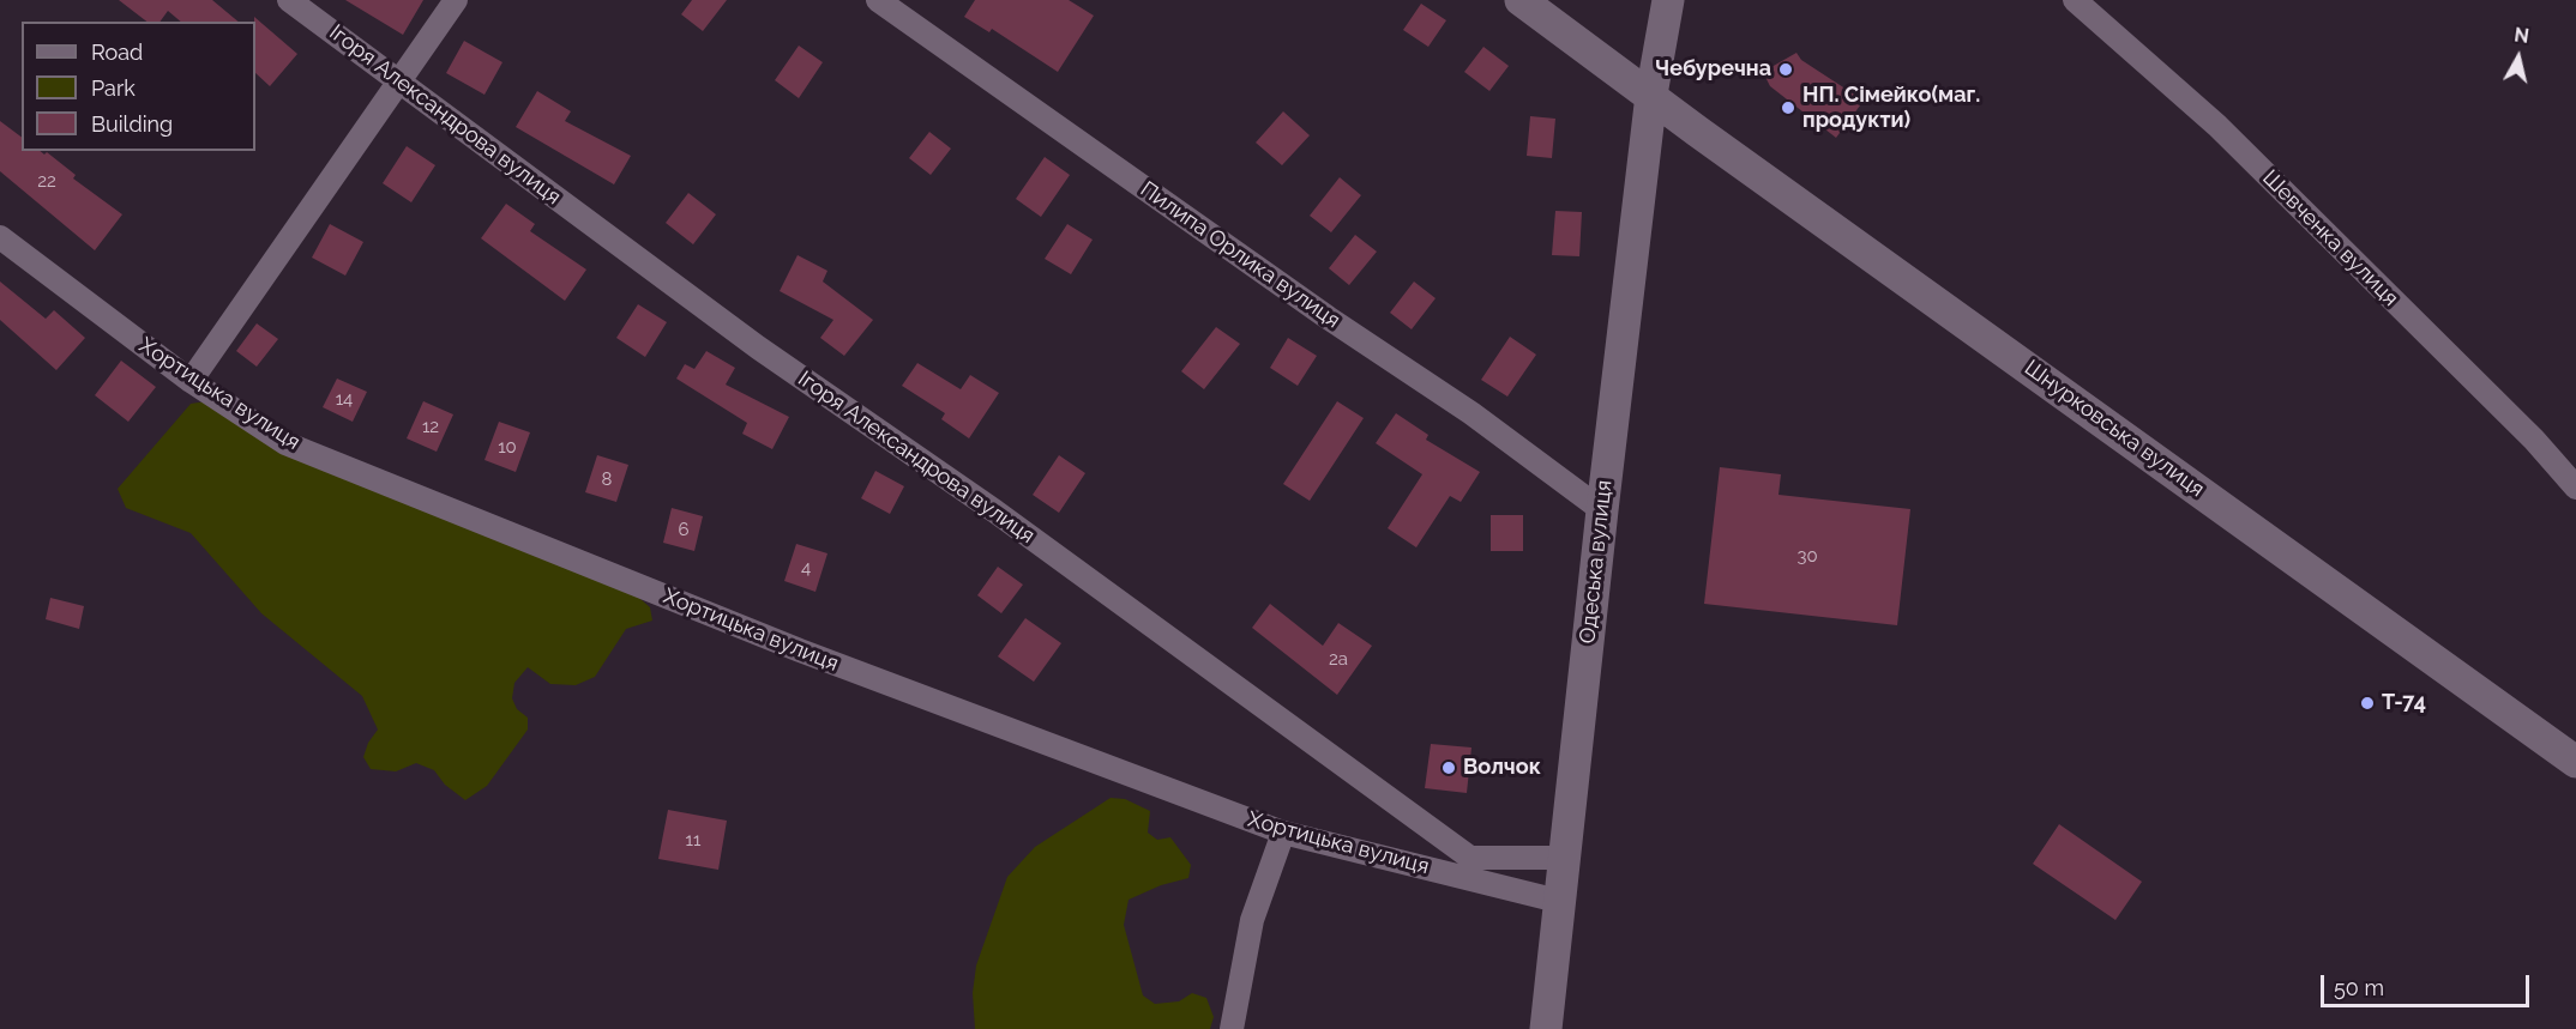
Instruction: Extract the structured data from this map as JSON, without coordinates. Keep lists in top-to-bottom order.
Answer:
{
  "streets": {
    "street": [
      "Ігоря Александрова вулиця",
      "Шевченка вулиця",
      "Пилипа Орлика вулиця",
      "Хортицька вулиця",
      "Шнурковська вулиця",
      "Одеська вулиця"
    ]
  },
  "crossings": [
    ["Ігоря Александрова вулиця", "Одеська вулиця"],
    ["Пилипа Орлика вулиця", "Одеська вулиця"],
    ["Хортицька вулиця", "Одеська вулиця"],
    ["Шнурковська вулиця", "Одеська вулиця"]
  ],
  "places": [
    "Чебуречна",
    "НП. Сімейко(маг. продукти)",
    "Т-74",
    "Волчок"
  ],
  "house_numbers": [
    "22",
    "14",
    "12",
    "10",
    "8",
    "6",
    "30",
    "4",
    "2а",
    "11"
  ],
  "legend": ["Road", "Park", "Building"],
  "scale_bar": "50 m",
  "north": "top"
}
